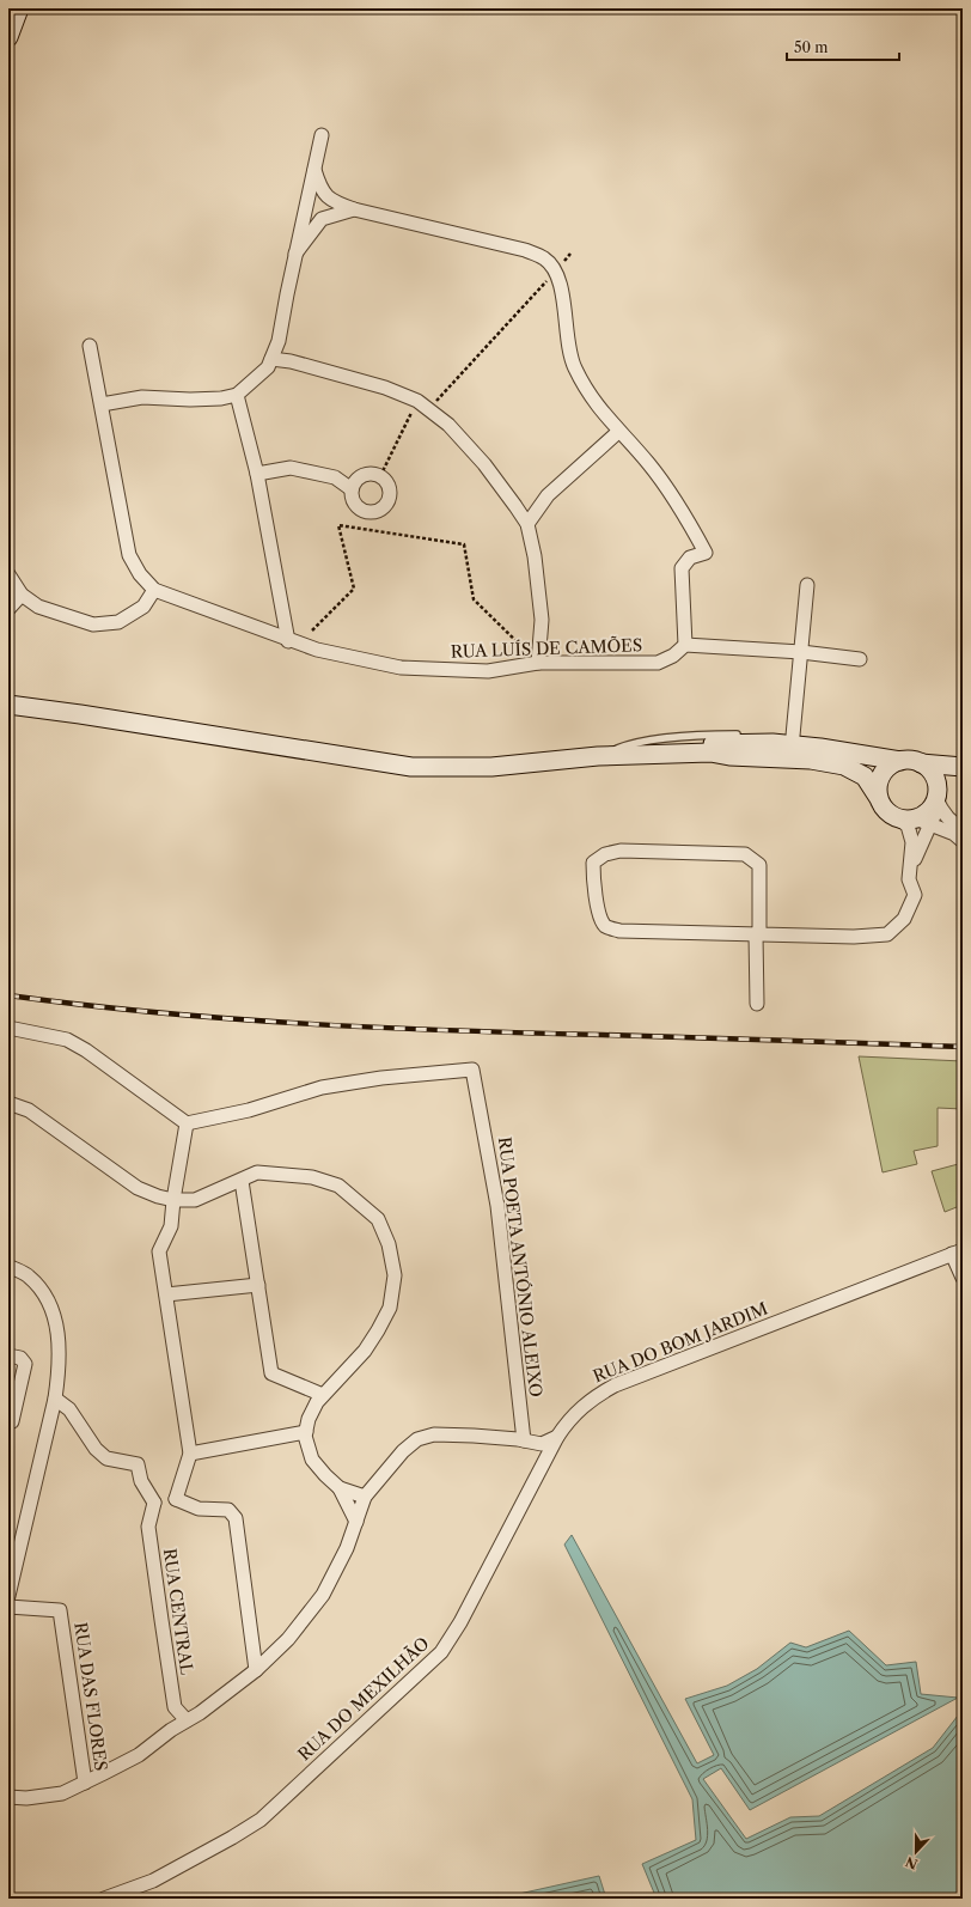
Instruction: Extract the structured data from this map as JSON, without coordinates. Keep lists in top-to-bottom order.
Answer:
{
  "streets": {
    "street": [
      "RUA LUÍS DE CAMÕES",
      "RUA POETA ANTÓNIO ALEIXO",
      "RUA DO BOM JARDIM",
      "RUA CENTRAL",
      "RUA DAS FLORES",
      "RUA DO MEXILHÃO"
    ]
  },
  "crossings": [
    ["RUA DO BOM JARDIM", "RUA DO MEXILHÃO"]
  ],
  "scale_bar": "50 m",
  "north": "bottom"
}
